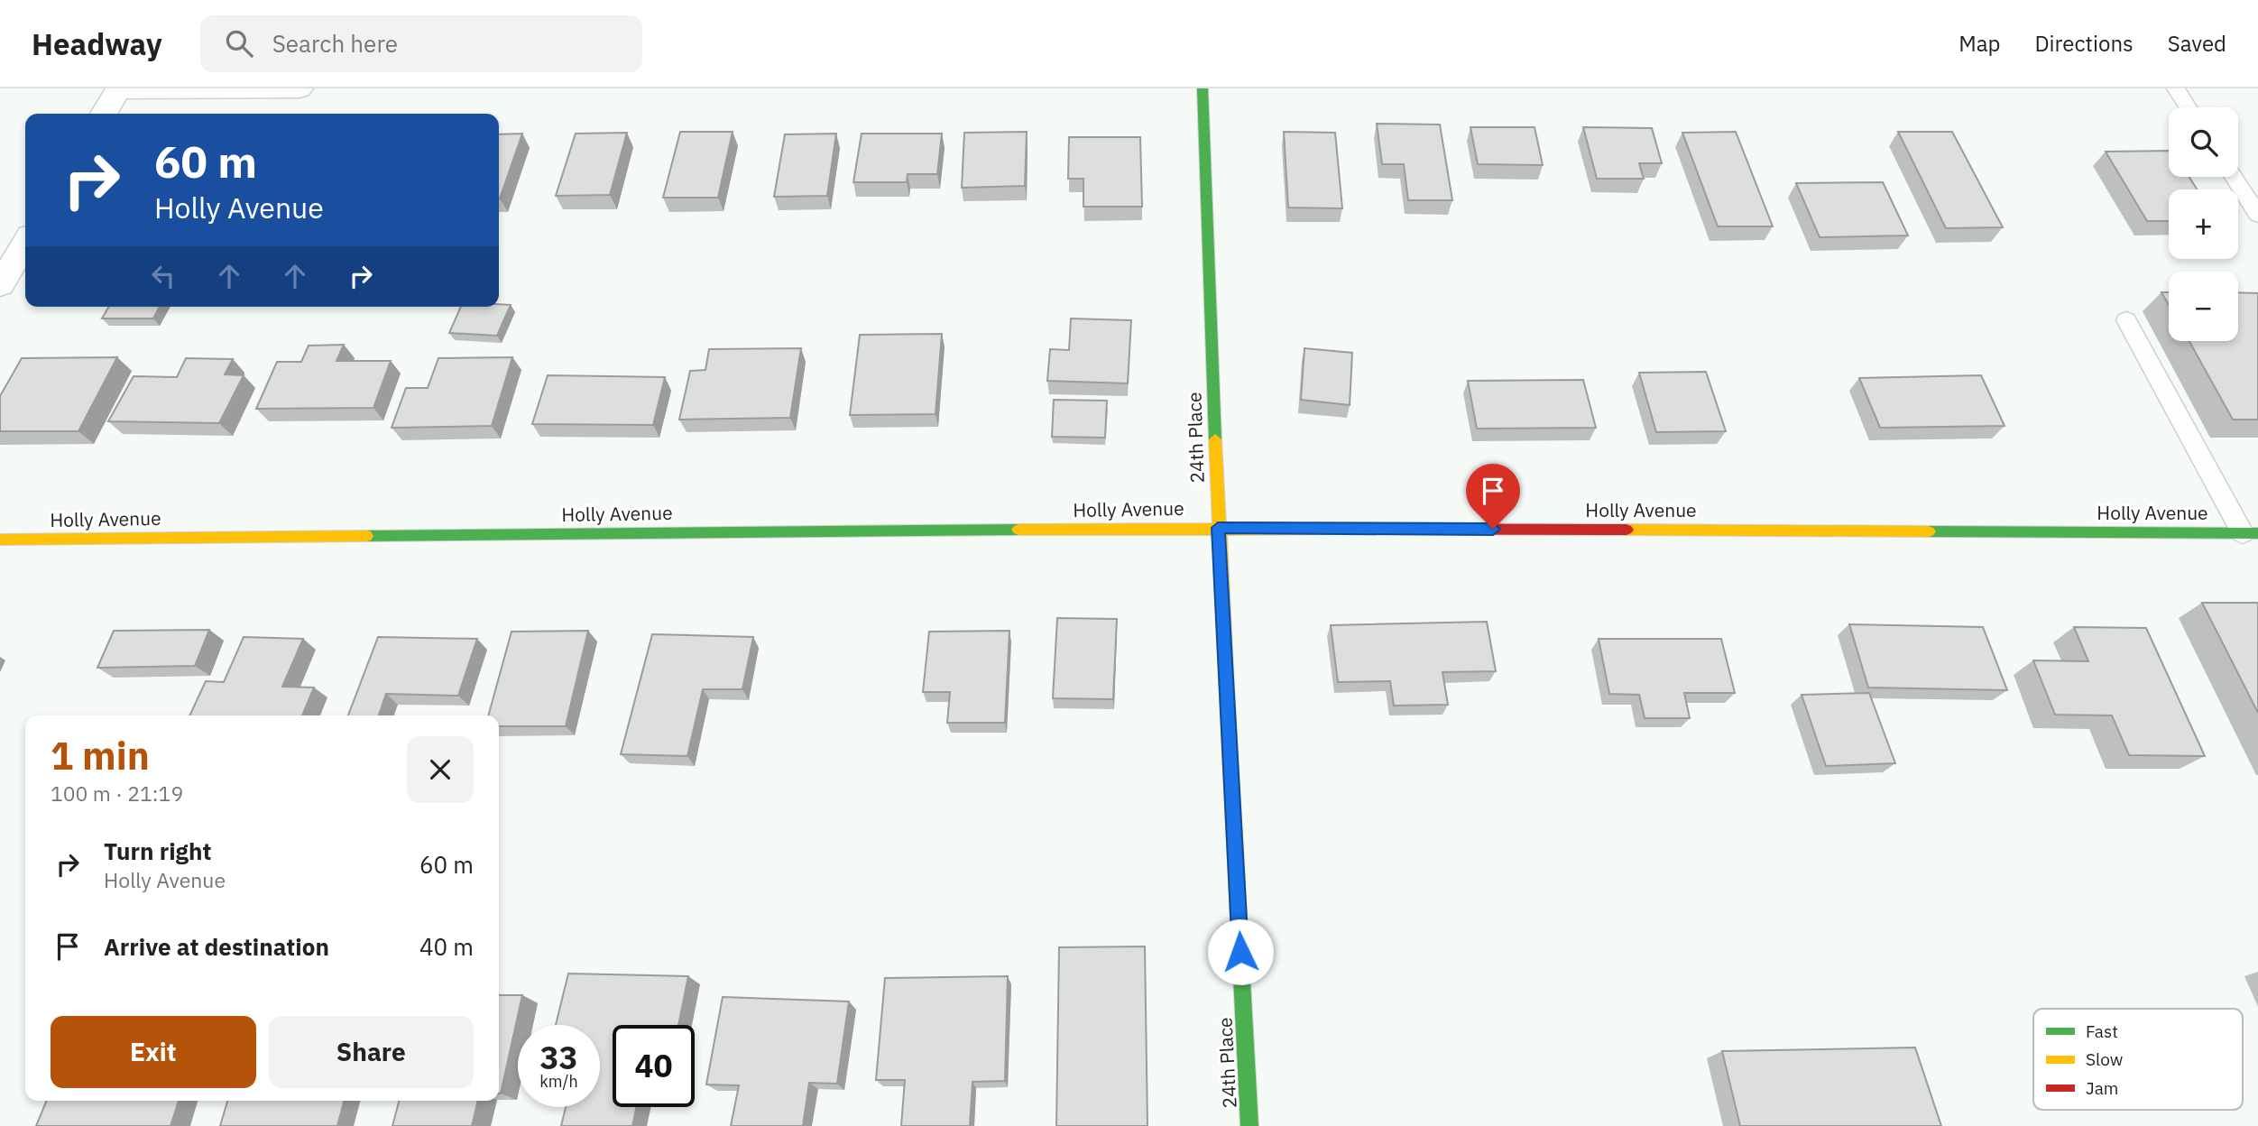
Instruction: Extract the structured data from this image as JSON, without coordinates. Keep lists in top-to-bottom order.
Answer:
{
  "streets": {
    "street": ["24th Place", "Holly Avenue"]
  },
  "crossings": [
    ["24th Place", "Holly Avenue"]
  ],
  "legend": ["Fast", "Slow", "Jam"],
  "page": {
    "header": "Headway",
    "search": "Search here",
    "nav": ["Map", "Directions", "Saved"],
    "map_buttons": ["+", "−"],
    "turn": ["60 m", "Holly Avenue"],
    "heading": ["1 min", "100 m · 21:19"],
    "list": [
      {
        "name": "Turn right",
        "note": "Holly Avenue",
        "value": "60 m"
      },
      {
        "name": "Arrive at destination",
        "value": "40 m"
      }
    ],
    "buttons": ["Exit", "Share"],
    "speed": "33 km/h",
    "limit": "40"
  }
}
